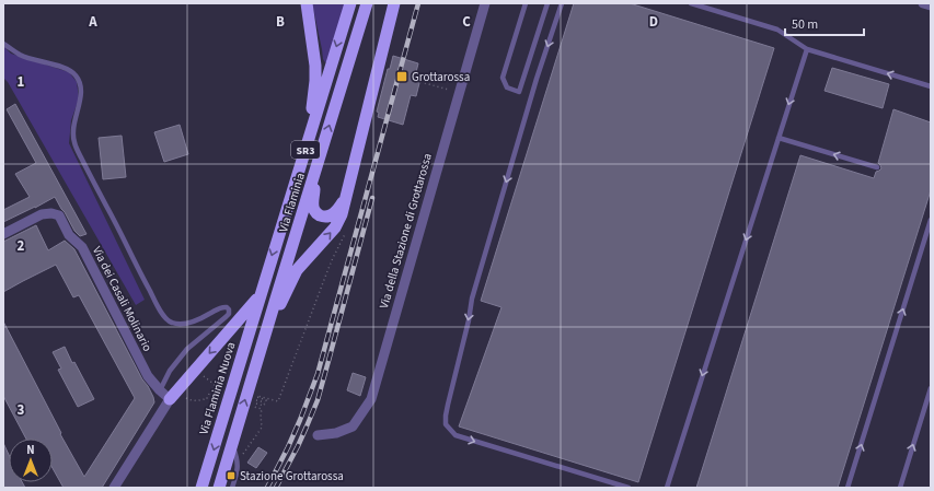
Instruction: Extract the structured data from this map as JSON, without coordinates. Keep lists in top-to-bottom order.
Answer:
{
  "streets": {
    "highway": ["SR3", "Via Flaminia", "Via Flaminia Nuova"],
    "street": ["Via della Stazione di Grottarossa", "Via dei Casali Molinario"]
  },
  "crossings": [
    ["SR3", "Via Flaminia"],
    ["Via Flaminia", "Via Flaminia Nuova"]
  ],
  "places": {
    "transit": ["Grottarossa", "Stazione Grottarossa"]
  },
  "scale_bar": "50 m",
  "north": "top",
  "grid": {
    "columns": [
      "A",
      "B",
      "C",
      "D"
    ],
    "rows": ["1", "2", "3"]
  }
}
